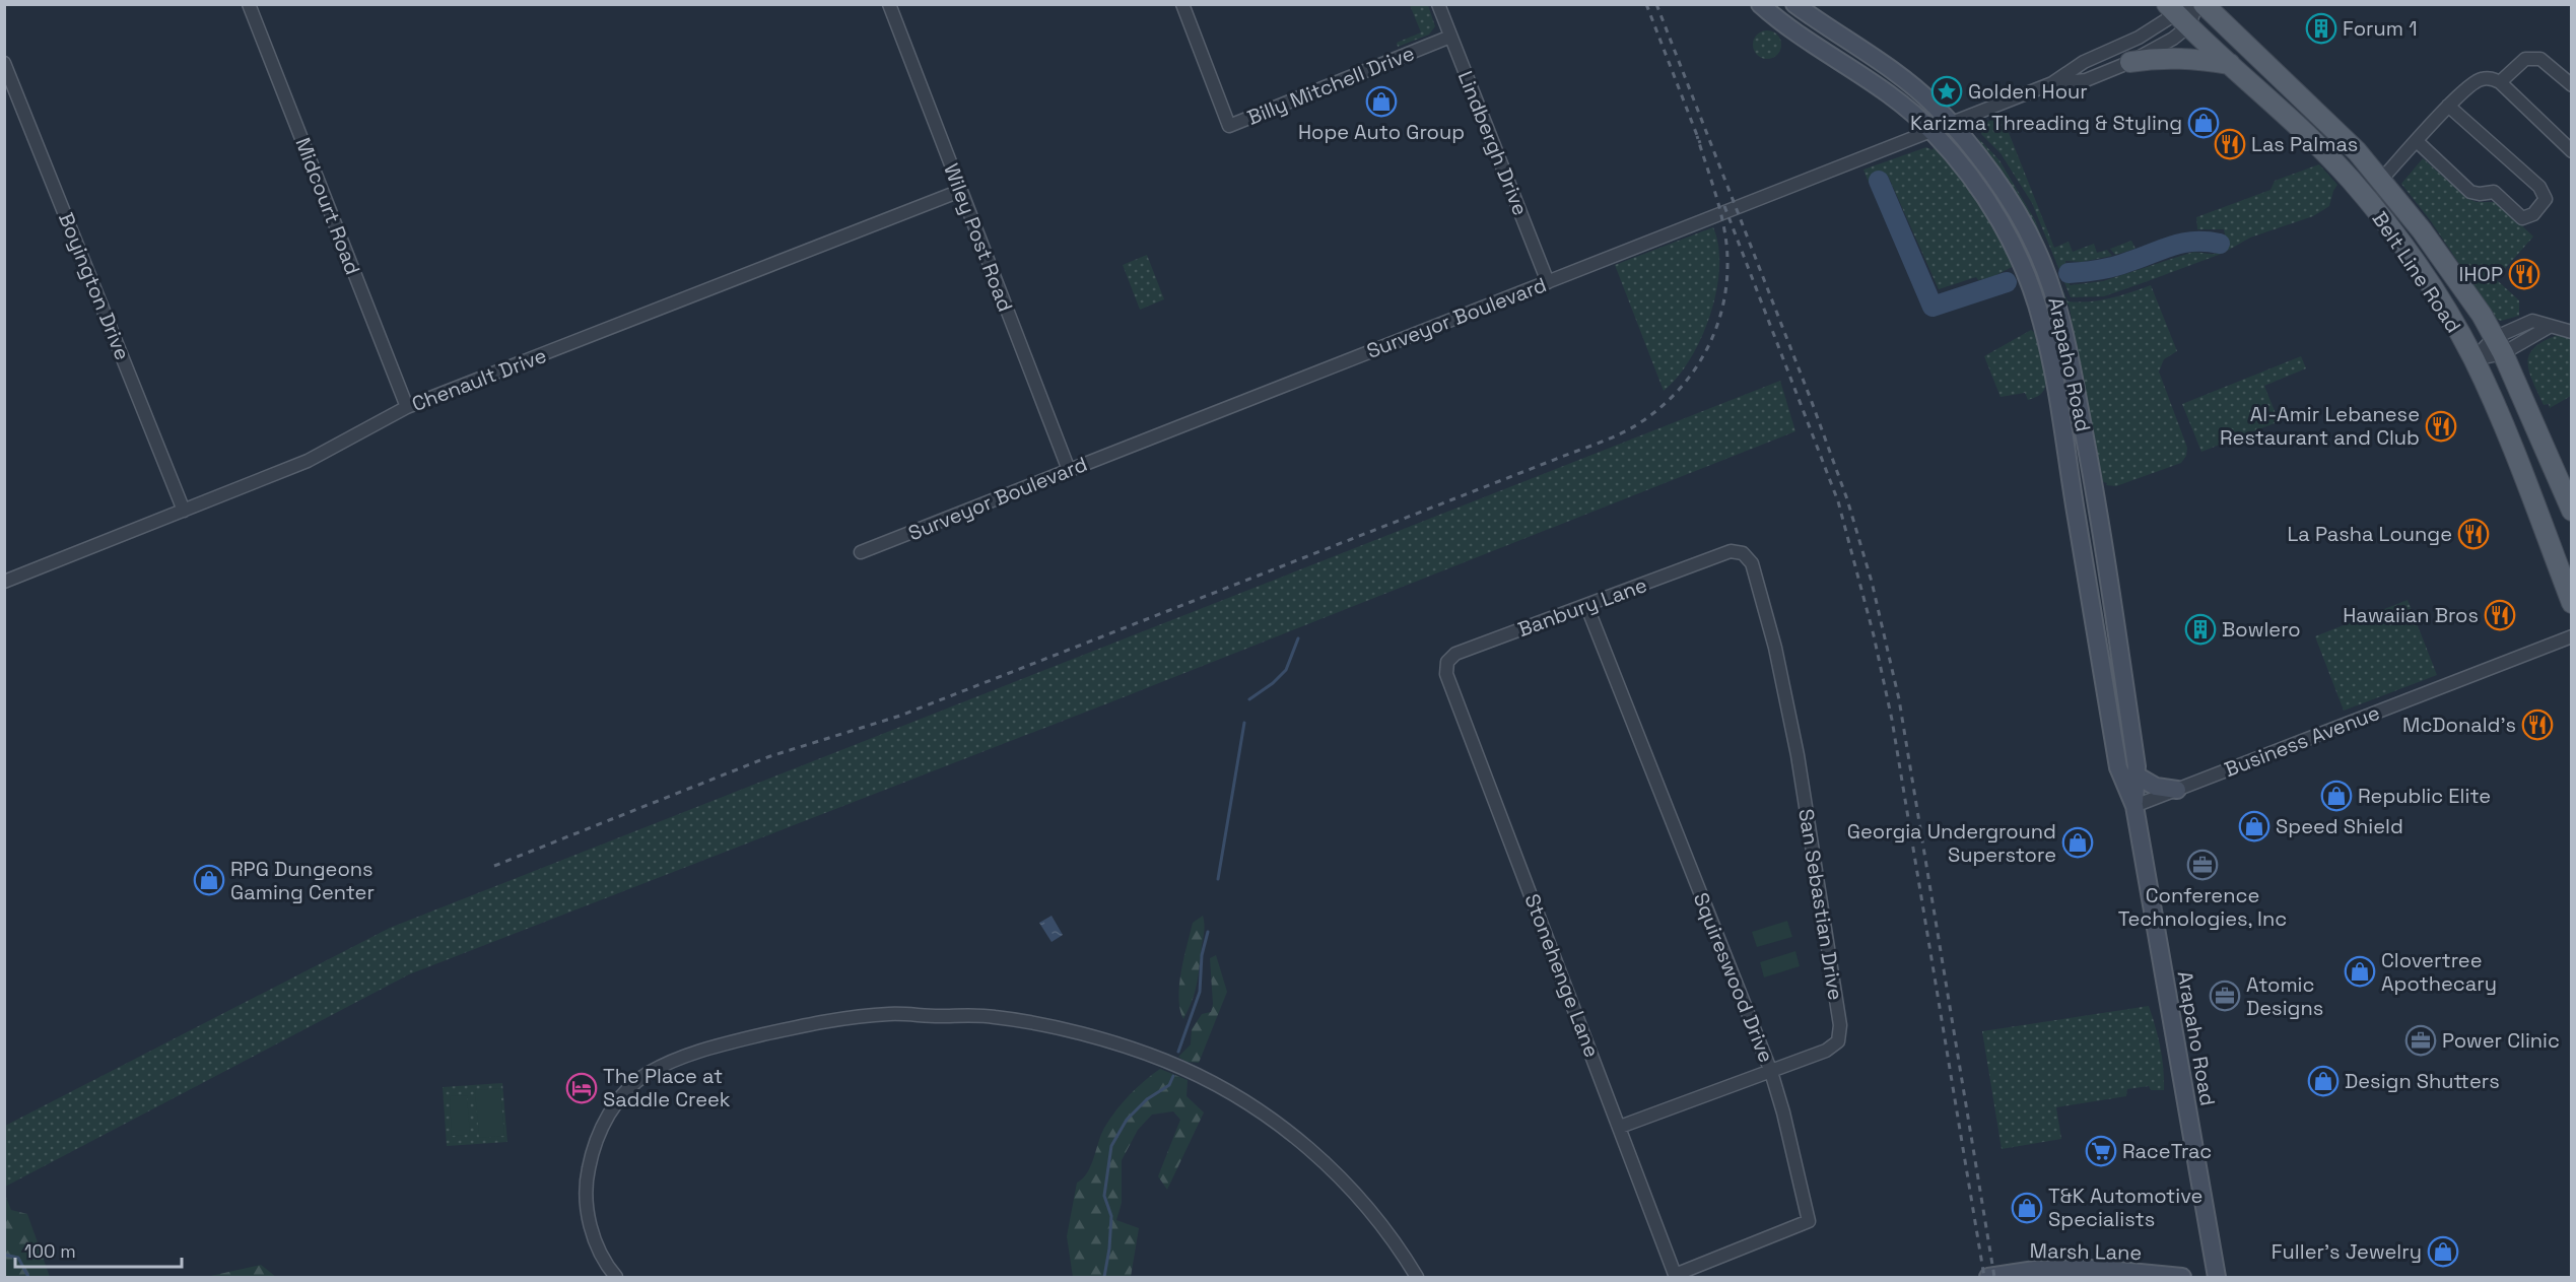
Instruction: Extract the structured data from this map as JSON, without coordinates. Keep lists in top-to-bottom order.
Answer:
{
  "streets": {
    "main road": ["Belt Line Road", "Arapaho Road", "Marsh Lane"],
    "street": [
      "Billy Mitchell Drive",
      "Lindbergh Drive",
      "Midcourt Road",
      "Wiley Post Road",
      "Boyington Drive",
      "Surveyor Boulevard",
      "Chenault Drive",
      "Banbury Lane",
      "Business Avenue",
      "San Sebastian Drive",
      "Stonehenge Lane",
      "Squireswood Drive"
    ]
  },
  "crossings": [
    ["Billy Mitchell Drive", "Lindbergh Drive"],
    ["Lindbergh Drive", "Surveyor Boulevard"],
    ["Midcourt Road", "Chenault Drive"],
    ["Wiley Post Road", "Surveyor Boulevard"],
    ["Wiley Post Road", "Chenault Drive"],
    ["Belt Line Road", "Surveyor Boulevard"],
    ["Boyington Drive", "Chenault Drive"],
    ["Surveyor Boulevard", "Arapaho Road"],
    ["Arapaho Road", "Business Avenue"],
    ["Banbury Lane", "San Sebastian Drive"],
    ["Banbury Lane", "Stonehenge Lane"],
    ["Banbury Lane", "Squireswood Drive"],
    ["San Sebastian Drive", "Stonehenge Lane"],
    ["San Sebastian Drive", "Squireswood Drive"],
    ["Stonehenge Lane", "Squireswood Drive"]
  ],
  "places": {
    "building": ["Forum 1", "Bowlero"],
    "place": ["Golden Hour"],
    "shop": [
      "Hope Auto Group",
      "Karizma Threading & Styling",
      "Republic Elite",
      "Speed Shield",
      "Georgia Underground Superstore",
      "RPG Dungeons Gaming Center",
      "Clovertree Apothecary",
      "Design Shutters",
      "T&K Automotive Specialists",
      "Fuller's Jewelry"
    ],
    "restaurant": [
      "Las Palmas",
      "IHOP",
      "Al-Amir Lebanese Restaurant and Club",
      "La Pasha Lounge",
      "Hawaiian Bros",
      "McDonald's"
    ],
    "office": ["Conference Technologies, Inc", "Atomic Designs", "Power Clinic"],
    "hotel": ["The Place at Saddle Creek"],
    "supermarket": ["RaceTrac"]
  },
  "scale_bar": "100 m"
}
